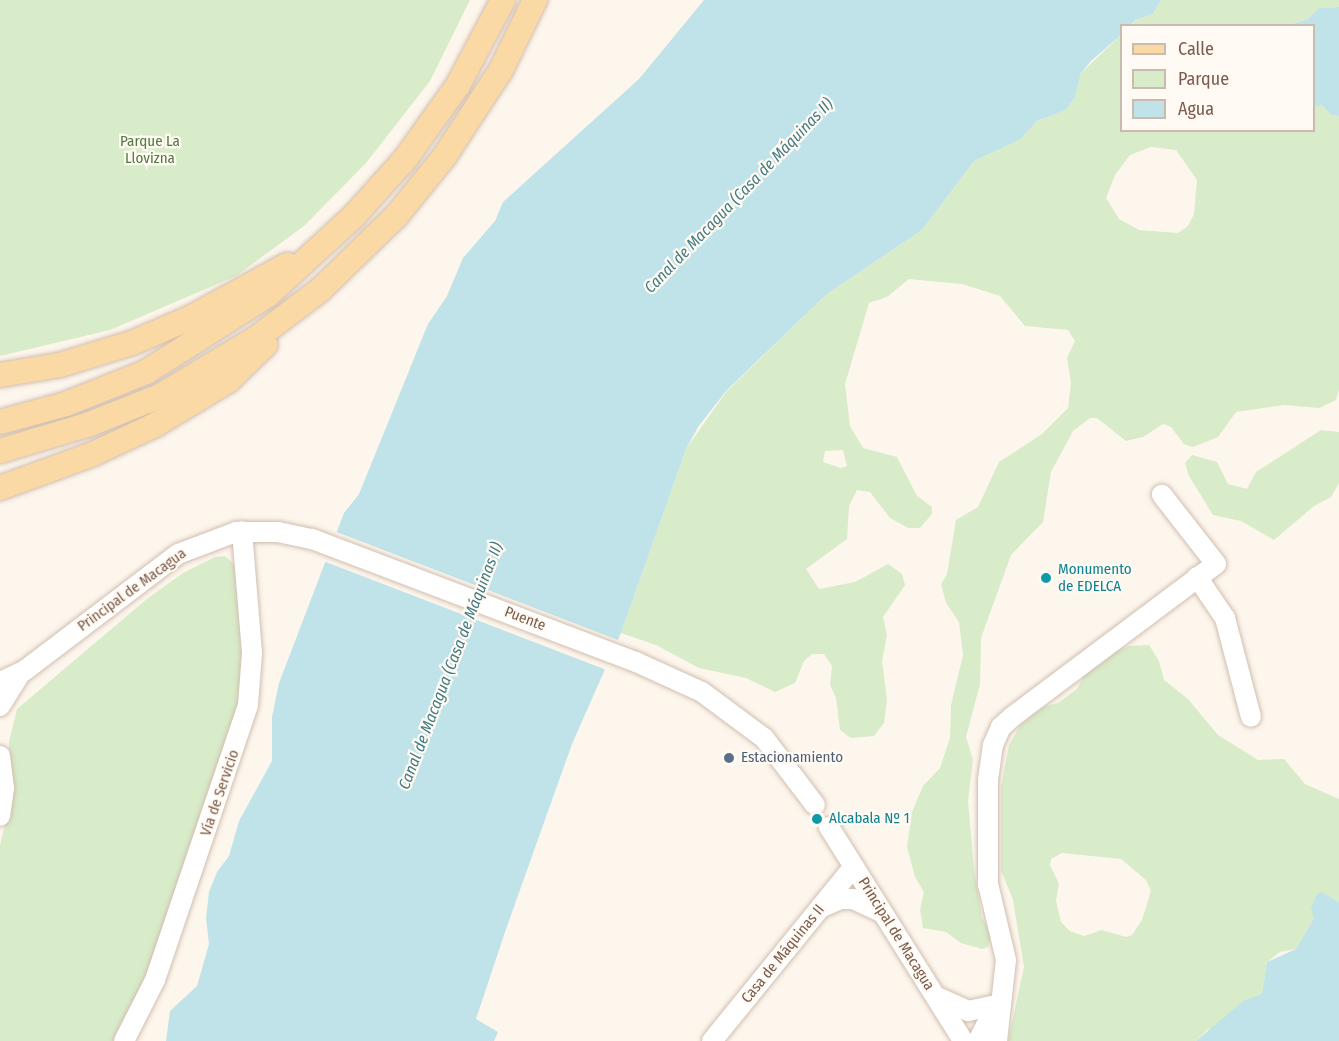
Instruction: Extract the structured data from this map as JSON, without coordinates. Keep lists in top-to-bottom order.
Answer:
{
  "streets": {
    "street": [
      "Principal de Macagua",
      "Puente",
      "Vía de Servicio",
      "Casa de Máquinas II"
    ]
  },
  "crossings": [
    ["Principal de Macagua", "Puente"],
    ["Principal de Macagua", "Vía de Servicio"],
    ["Principal de Macagua", "Casa de Máquinas II"]
  ],
  "water": ["Canal de Macagua (Casa de Máquinas II)"],
  "parks": ["Parque La Llovizna"],
  "places": ["Monumento de EDELCA", "Estacionamiento", "Alcabala Nº 1"],
  "legend": ["Calle", "Parque", "Agua"]
}
